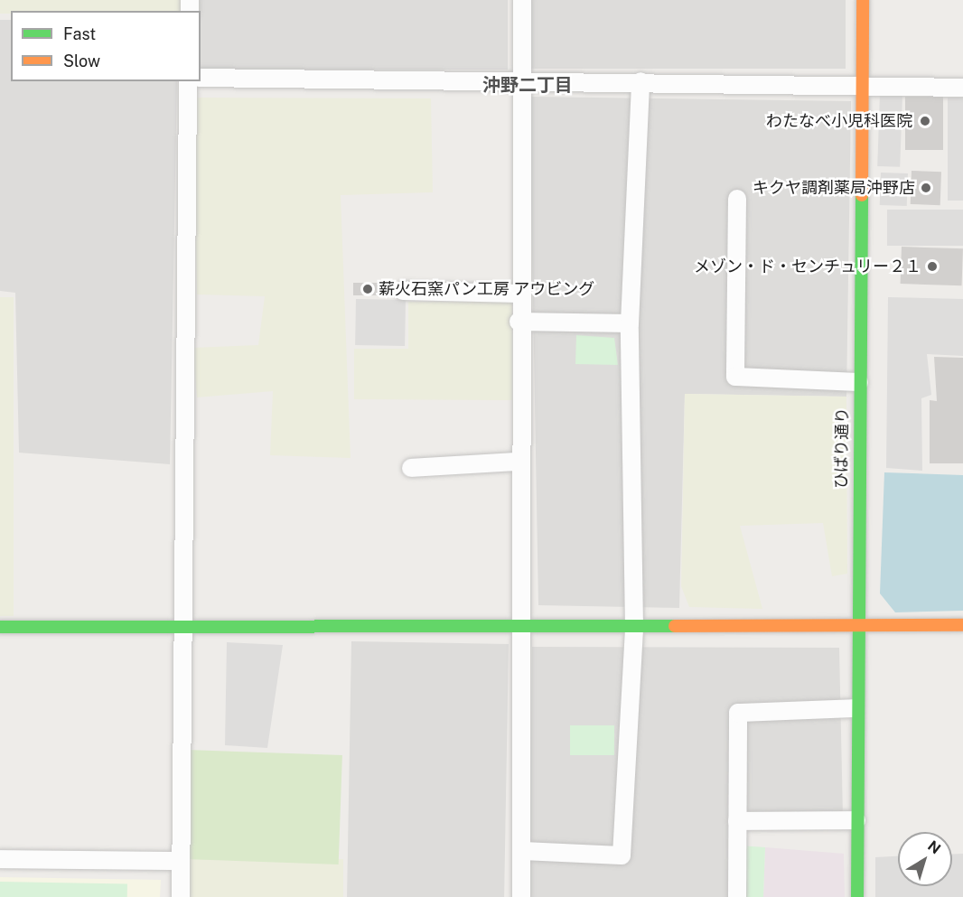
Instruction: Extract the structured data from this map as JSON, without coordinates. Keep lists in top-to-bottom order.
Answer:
{
  "streets": {
    "street": ["ひばり通り"]
  },
  "districts": ["沖野二丁目"],
  "places": [
    "わたなべ小児科医院",
    "キクヤ調剤薬局沖野店",
    "メゾン・ド・センチュリー２１",
    "薪火石窯パン工房 アウビング"
  ],
  "legend": ["Fast", "Slow"],
  "north": "top right"
}
